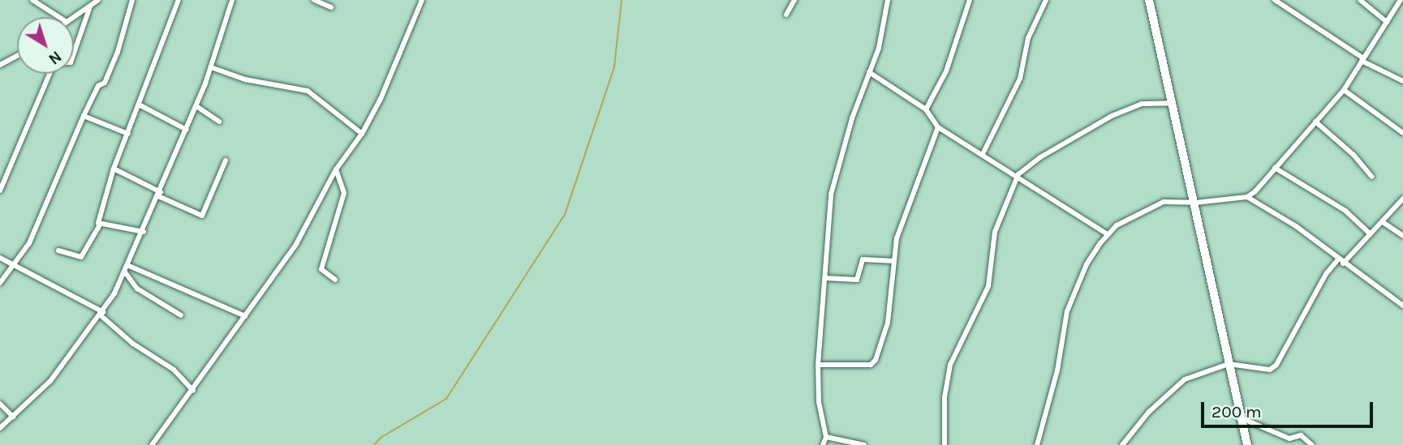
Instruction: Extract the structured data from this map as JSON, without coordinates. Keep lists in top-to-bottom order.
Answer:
{
  "scale_bar": "200 m",
  "north": "bottom right"
}
